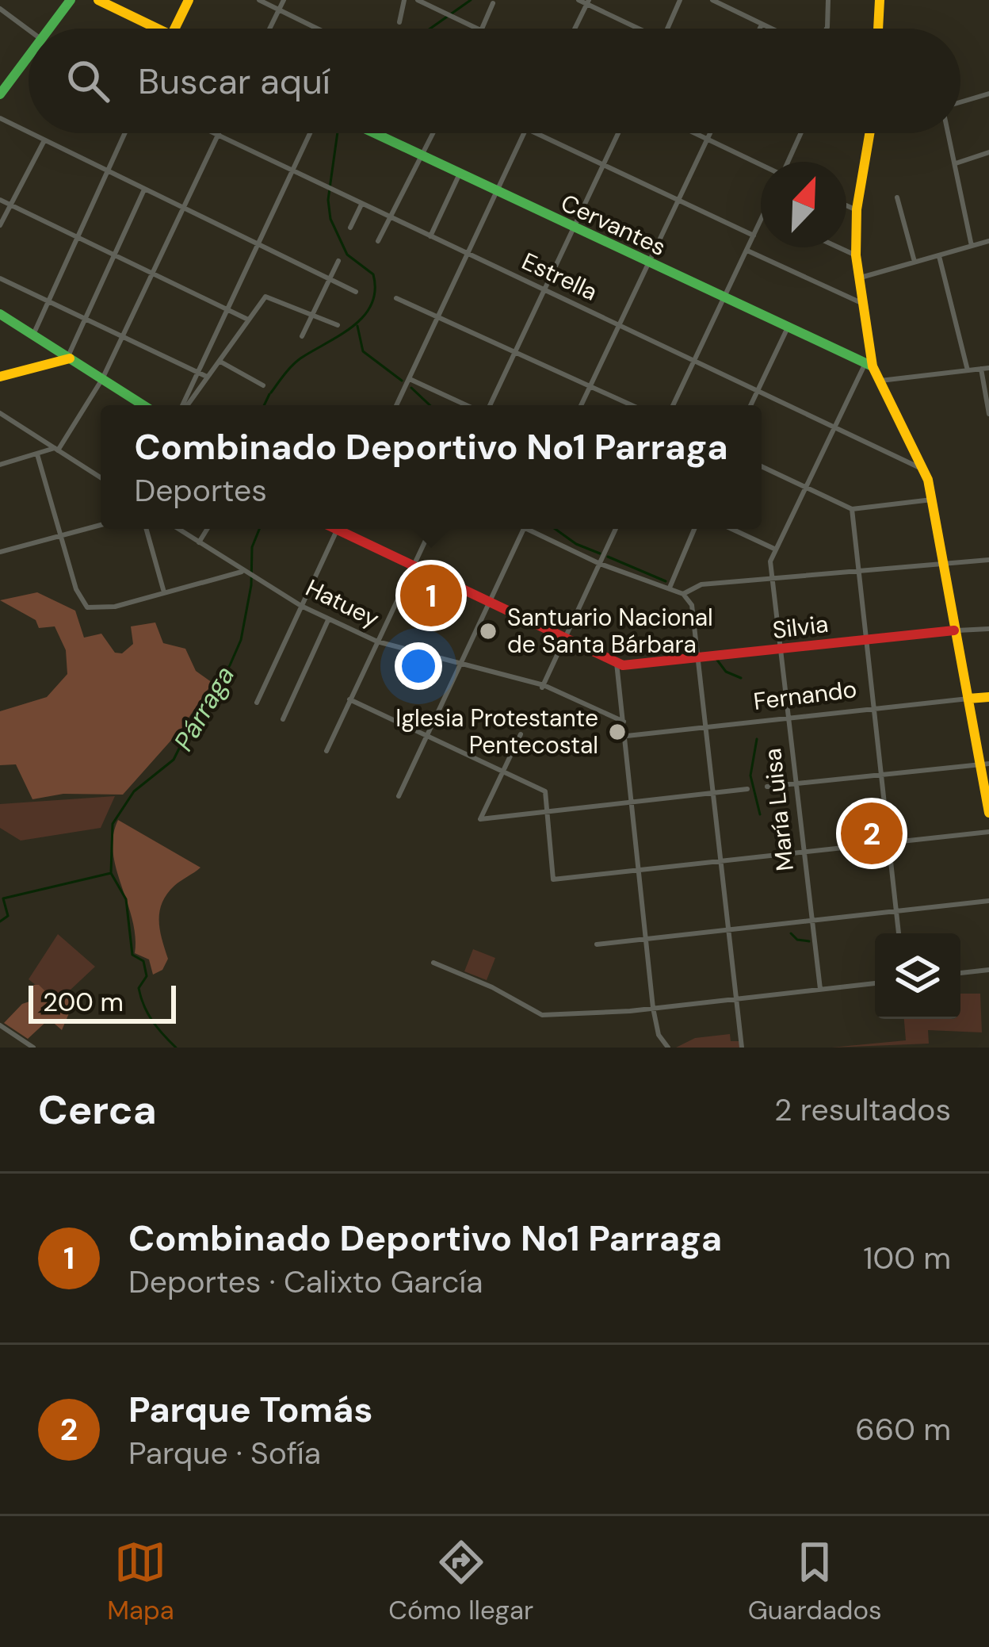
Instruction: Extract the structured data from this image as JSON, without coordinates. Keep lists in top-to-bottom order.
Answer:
{
  "streets": {
    "main road": ["Cervantes", "Silvia", "Fernando"],
    "street": ["Estrella", "Hatuey", "María Luisa"]
  },
  "crossings": [
    ["Cervantes", "María Luisa"],
    ["Estrella", "María Luisa"],
    ["Silvia", "María Luisa"],
    ["Fernando", "María Luisa"]
  ],
  "water": ["Párraga"],
  "places": ["Santuario Nacional de Santa Bárbara", "Iglesia Protestante Pentecostal"],
  "scale_bar": "200 m",
  "north": "top right",
  "page": {
    "search": "Buscar aquí",
    "popup": ["Combinado Deportivo No1 Parraga", "Deportes"],
    "pins": ["1", "2"],
    "scale": "200 m",
    "heading": ["Cerca", "2 resultados"],
    "list": [
      {
        "mark": "1",
        "name": "Combinado Deportivo No1 Parraga",
        "note": "Deportes · Calixto García",
        "value": "100 m"
      },
      {
        "mark": "2",
        "name": "Parque Tomás",
        "note": "Parque · Sofía",
        "value": "660 m"
      }
    ],
    "nav": ["Mapa", "Cómo llegar", "Guardados"]
  }
}
